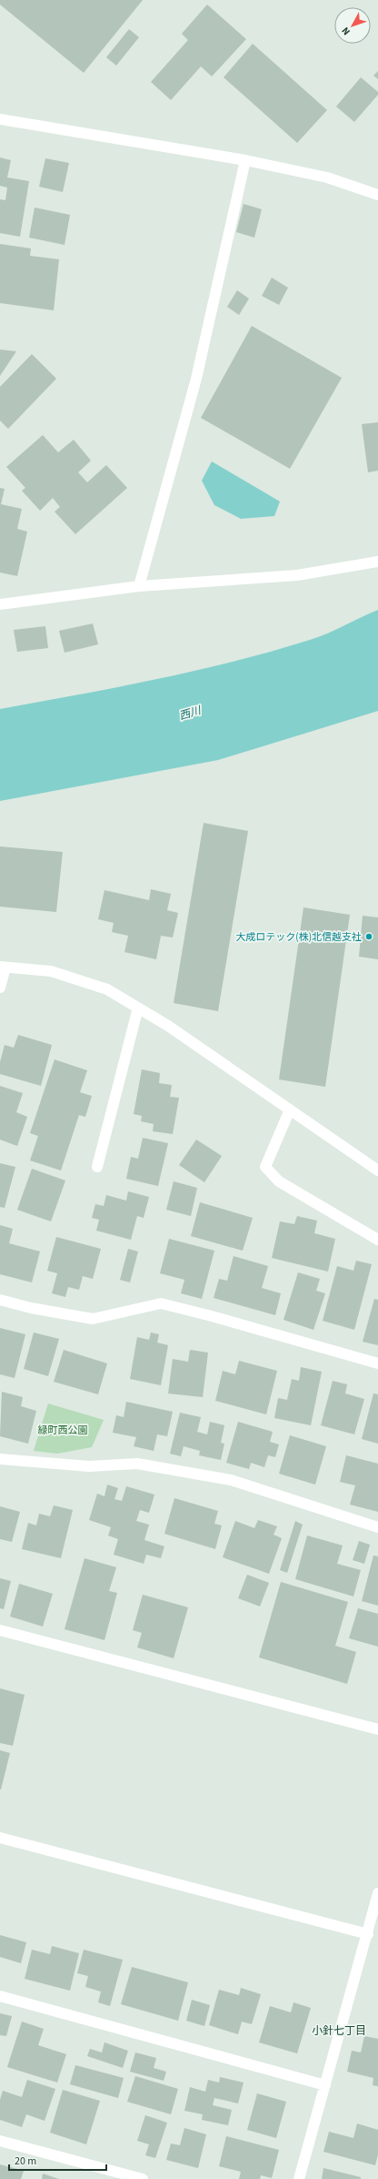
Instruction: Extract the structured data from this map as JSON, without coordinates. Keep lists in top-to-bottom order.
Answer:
{
  "districts": ["小針七丁目"],
  "water": ["西川"],
  "parks": ["緑町西公園"],
  "places": ["大成ロテック(株)北信越支社"],
  "scale_bar": "20 m",
  "north": "bottom left"
}
